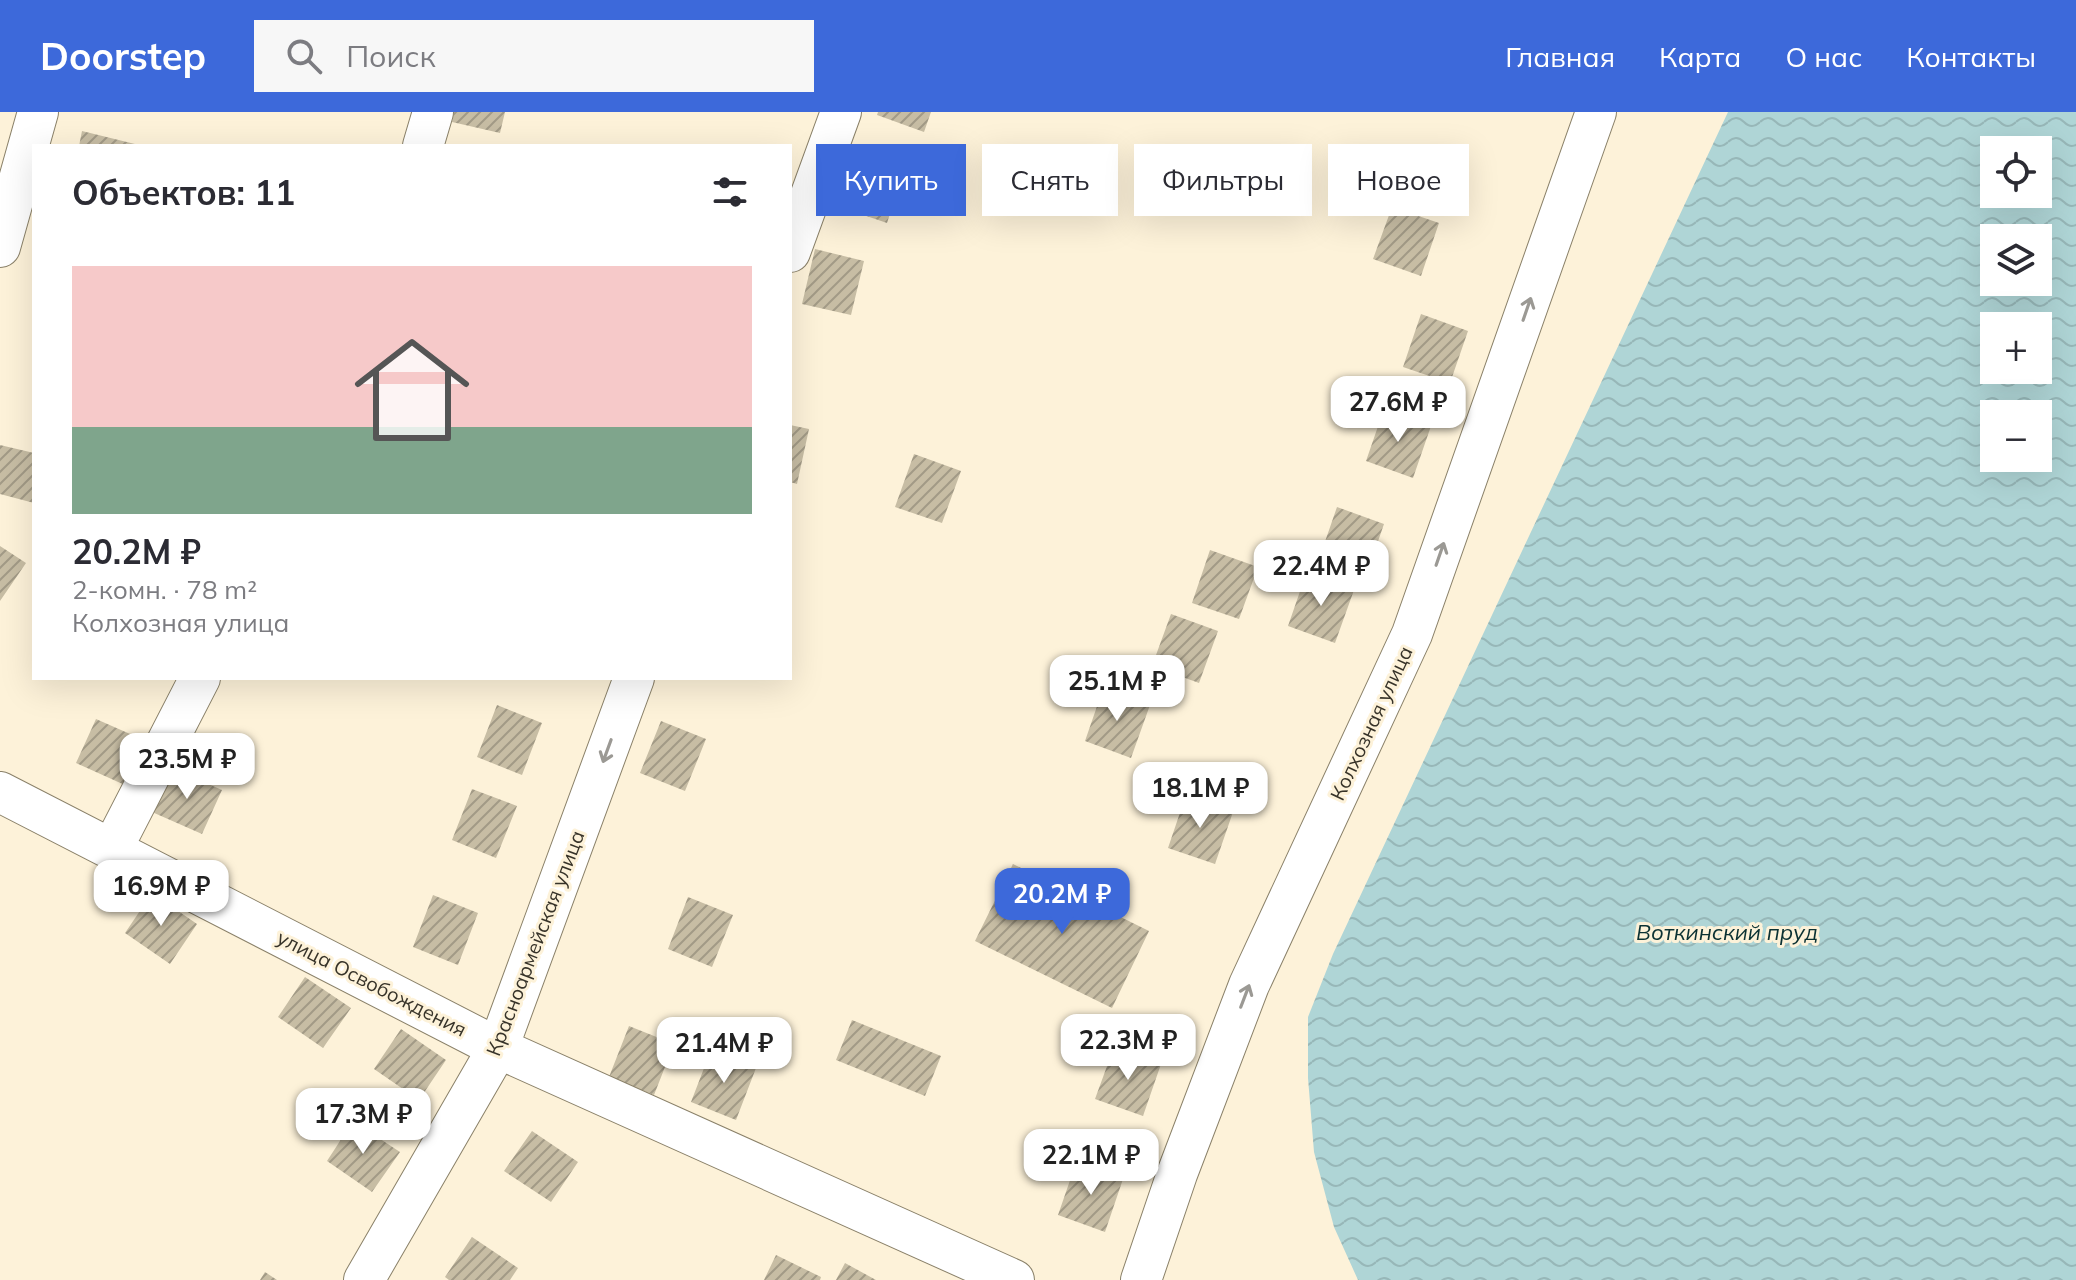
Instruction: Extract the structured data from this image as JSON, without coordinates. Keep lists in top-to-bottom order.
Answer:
{
  "streets": {
    "street": ["Колхозная улица", "Красноармейская улица", "улица Освобождения"]
  },
  "crossings": [
    ["Красноармейская улица", "улица Освобождения"]
  ],
  "one_way": ["Колхозная улица", "Красноармейская улица"],
  "water": ["Воткинский пруд"],
  "page": {
    "header": "Doorstep",
    "search": "Поиск",
    "nav": [
      "Главная",
      "Карта",
      "О нас",
      "Контакты"
    ],
    "map_buttons": ["+", "−"],
    "chip": [
      "Купить",
      "Снять",
      "Фильтры",
      "Новое"
    ],
    "heading": "Объектов: 11",
    "list": [
      {
        "name": "20.2M ₽",
        "note": "2-комн. · 78 m² · Колхозная улица"
      }
    ],
    "price": [
      "27.6M ₽",
      "22.4M ₽",
      "25.1M ₽",
      "23.5M ₽",
      "18.1M ₽",
      "16.9M ₽",
      "20.2M ₽",
      "22.3M ₽",
      "21.4M ₽",
      "17.3M ₽",
      "22.1M ₽"
    ]
  }
}
